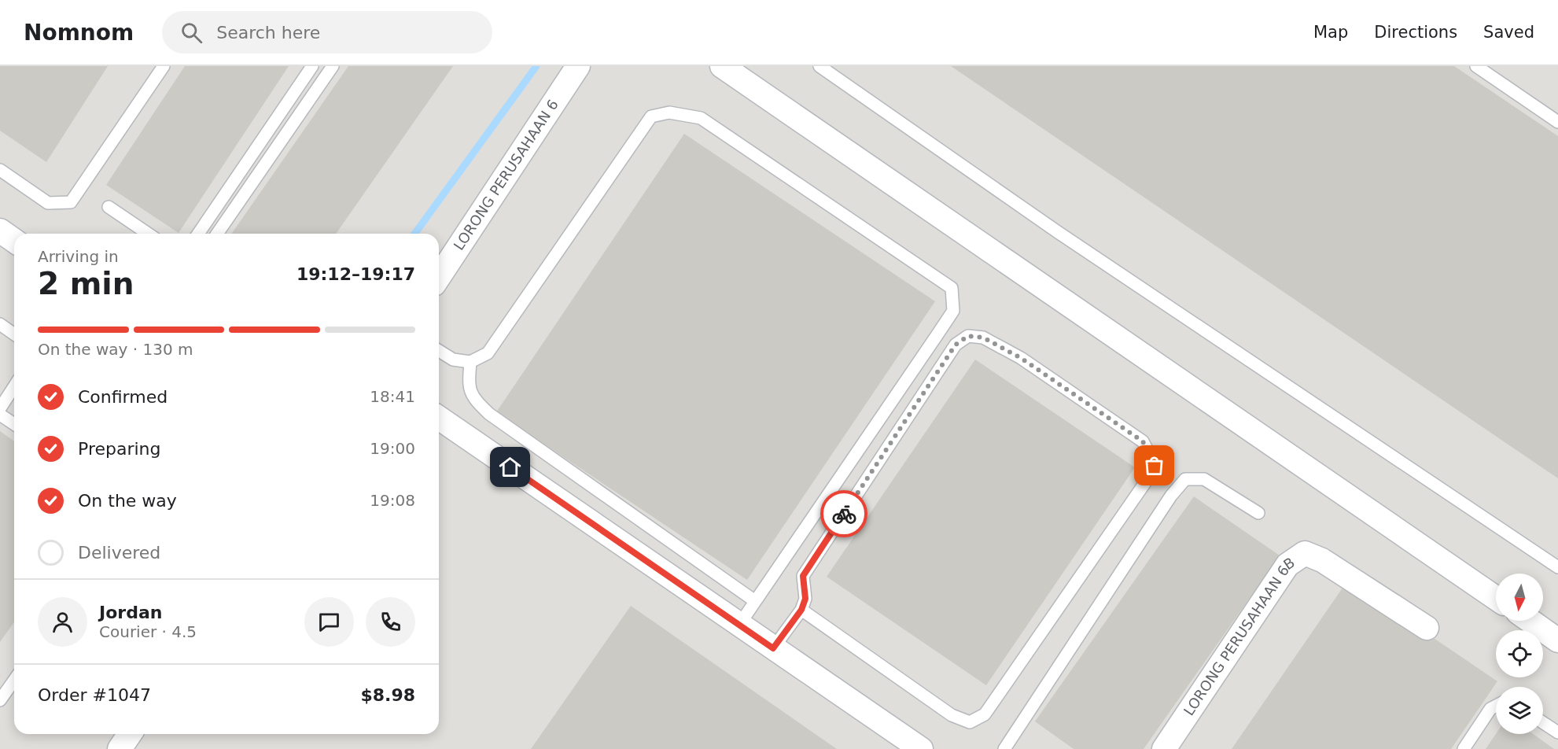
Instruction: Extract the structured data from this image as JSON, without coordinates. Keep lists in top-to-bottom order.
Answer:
{
  "streets": {
    "street": ["LORONG PERUSAHAAN 6", "LORONG PERUSAHAAN 6B"]
  },
  "north": "bottom",
  "page": {
    "header": "Nomnom",
    "search": "Search here",
    "nav": ["Map", "Directions", "Saved"],
    "heading": ["2 min", "Arriving in", "19:12–19:17"],
    "panel": [
      "Jordan",
      "Courier · 4.5",
      "Order #1047",
      "$8.98"
    ],
    "bar": "On the way · 130 m",
    "list": [
      ["Confirmed", "18:41"],
      ["Preparing", "19:00"],
      ["On the way", "19:08"],
      "Delivered"
    ]
  }
}
